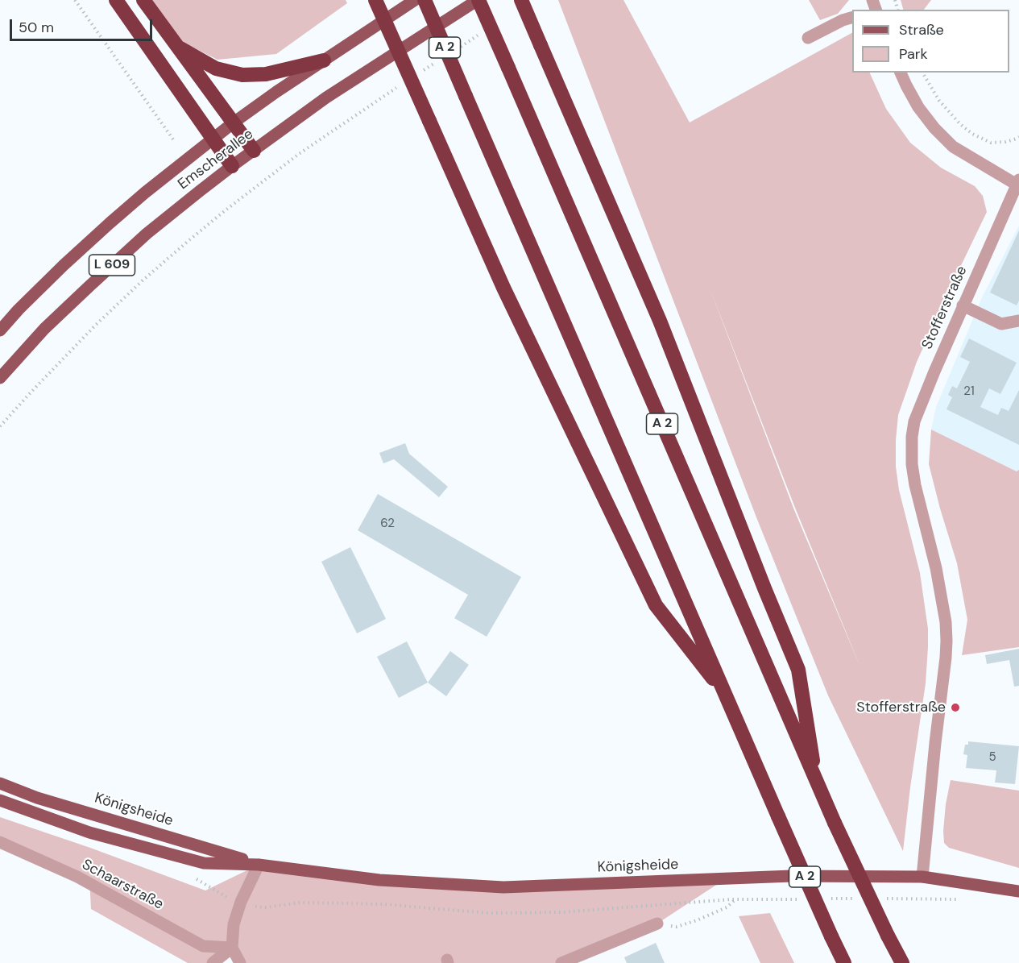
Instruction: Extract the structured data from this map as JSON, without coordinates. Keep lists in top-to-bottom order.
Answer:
{
  "streets": {
    "highway": ["A 2"],
    "main road": ["Emscherallee", "L 609", "Königsheide"],
    "street": ["Stofferstraße", "Schaarstraße"]
  },
  "crossings": [
    ["A 2", "Emscherallee"],
    ["Stofferstraße", "Königsheide"]
  ],
  "places": ["Stofferstraße"],
  "house_numbers": ["21", "62", "5"],
  "legend": ["Straße", "Park"],
  "scale_bar": "50 m"
}
